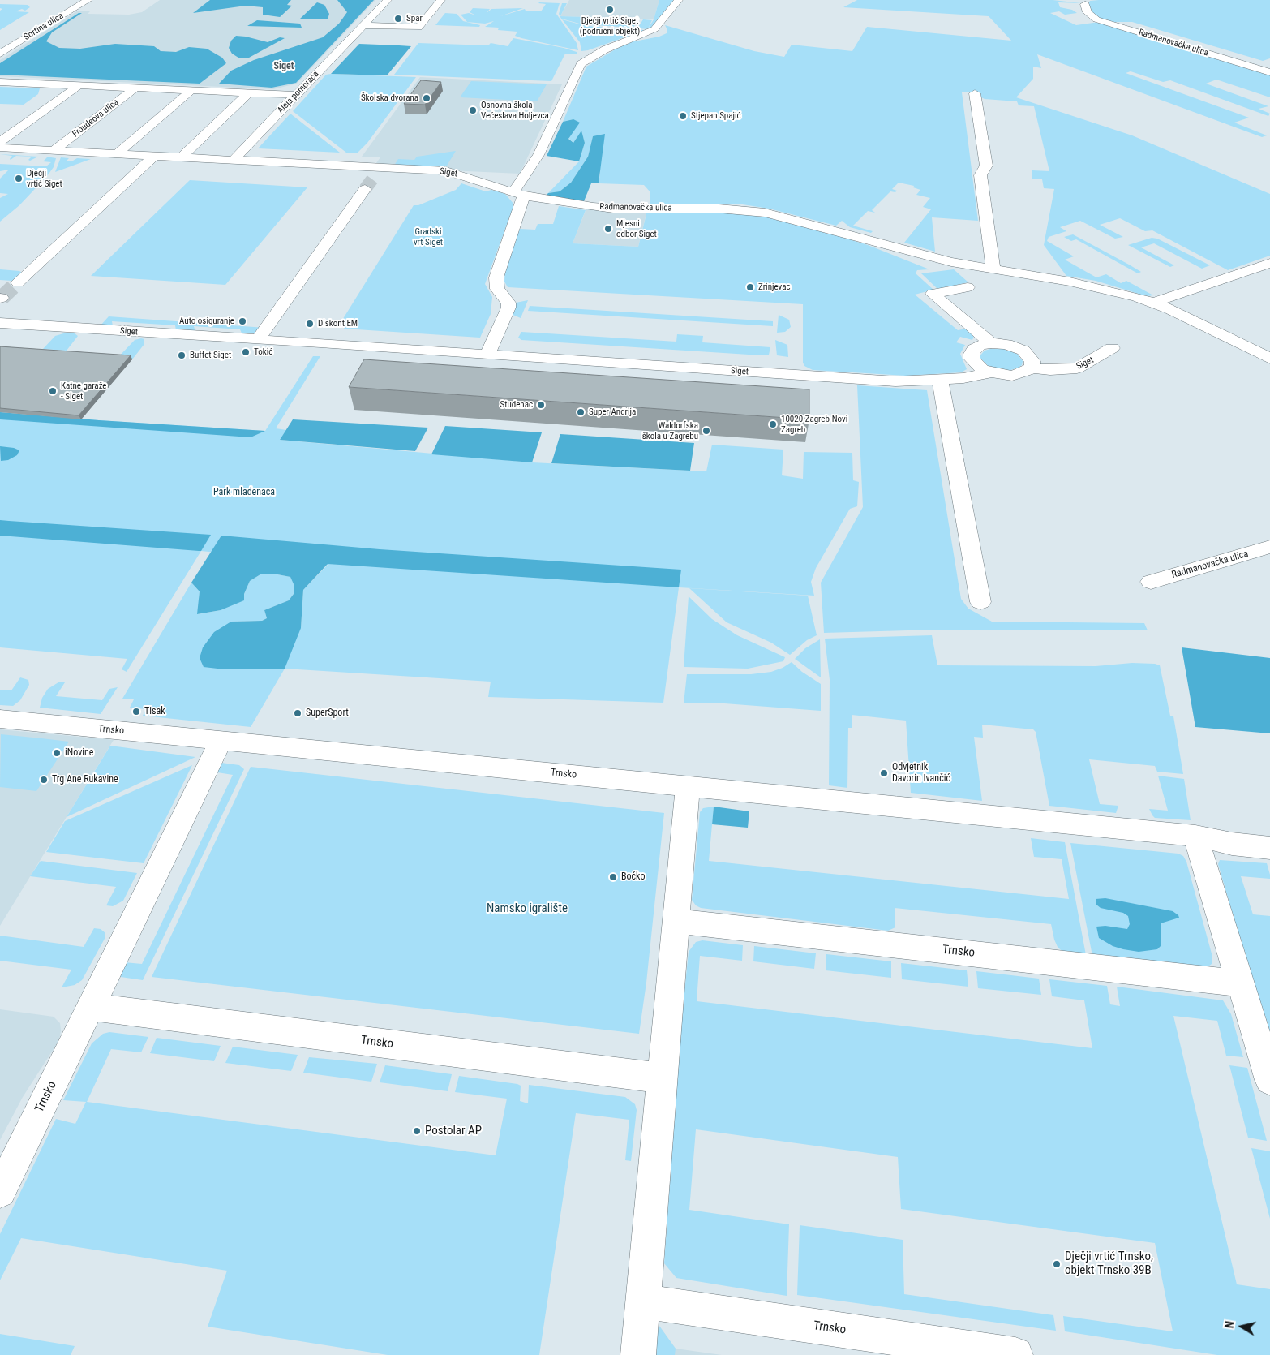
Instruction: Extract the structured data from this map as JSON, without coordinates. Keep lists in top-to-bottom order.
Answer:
{
  "streets": {
    "street": [
      "Sortina ulica",
      "Radmanovačka ulica",
      "Aleja pomoraca",
      "Froudeova ulica",
      "Siget",
      "Trnsko"
    ]
  },
  "crossings": [
    ["Radmanovačka ulica", "Siget"],
    ["Aleja pomoraca", "Froudeova ulica"],
    ["Aleja pomoraca", "Siget"],
    ["Froudeova ulica", "Siget"]
  ],
  "districts": ["Siget"],
  "parks": ["Gradski vrt Siget", "Park mladenaca", "Namsko igralište"],
  "places": [
    "Dječji vrtić Siget (područni objekt)",
    "Spar",
    "Školska dvorana",
    "Osnovna škola Većeslava Holjevca",
    "Stjepan Spajić",
    "Dječji vrtić Siget",
    "Mjesni odbor Siget",
    "Zrinjevac",
    "Auto osiguranje",
    "Diskont EM",
    "Tokić",
    "Buffet Siget",
    "Katne garaže - Siget",
    "Studenac",
    "Super Andrija",
    "10020 Zagreb-Novi Zagreb",
    "Waldorfska škola u Zagrebu",
    "Tisak",
    "SuperSport",
    "iNovine",
    "Odvjetnik Davorin Ivančić",
    "Trg Ane Rukavine",
    "Boćko",
    "Postolar AP",
    "Dječji vrtić Trnsko, objekt Trnsko 39B"
  ],
  "north": "left"
}
